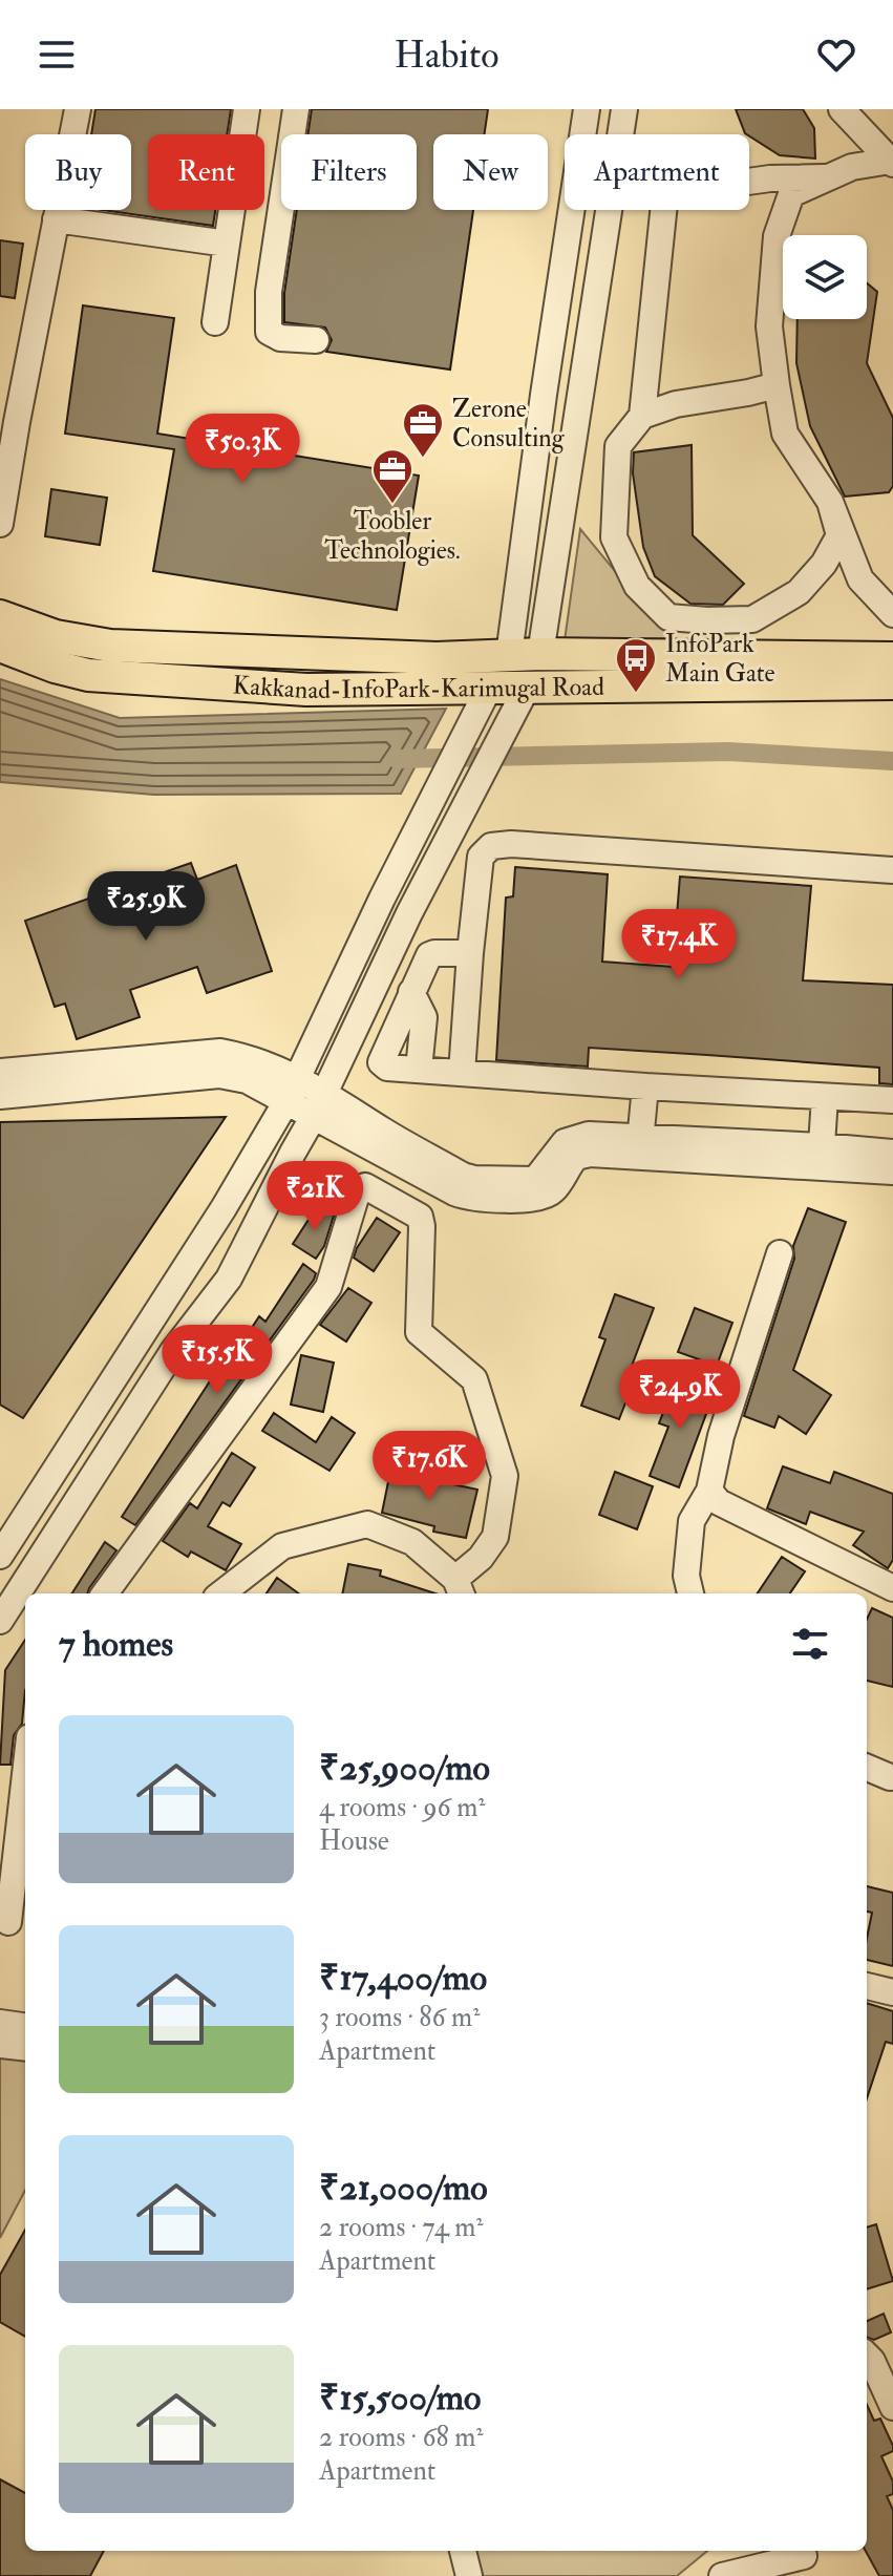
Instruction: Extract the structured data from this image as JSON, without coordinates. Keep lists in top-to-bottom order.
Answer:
{
  "streets": {
    "main road": ["Kakkanad-InfoPark-Karimugal Road"]
  },
  "places": {
    "office": ["Zerone Consulting", "Toobler Technologies."],
    "bus stop": ["InfoPark Main Gate"]
  },
  "page": {
    "header": "Habito",
    "chip": [
      "Buy",
      "Rent",
      "Filters",
      "New",
      "Apartment"
    ],
    "price": [
      "₹50.3K",
      "₹25.9K",
      "₹17.4K",
      "₹21K",
      "₹15.5K",
      "₹24.9K",
      "₹17.6K"
    ],
    "heading": "7 homes",
    "list": [
      {
        "name": "₹25,900/mo",
        "note": "4 rooms · 96 m² · House"
      },
      {
        "name": "₹17,400/mo",
        "note": "3 rooms · 86 m² · Apartment"
      },
      {
        "name": "₹21,000/mo",
        "note": "2 rooms · 74 m² · Apartment"
      },
      {
        "name": "₹15,500/mo",
        "note": "2 rooms · 68 m² · Apartment"
      }
    ]
  }
}
